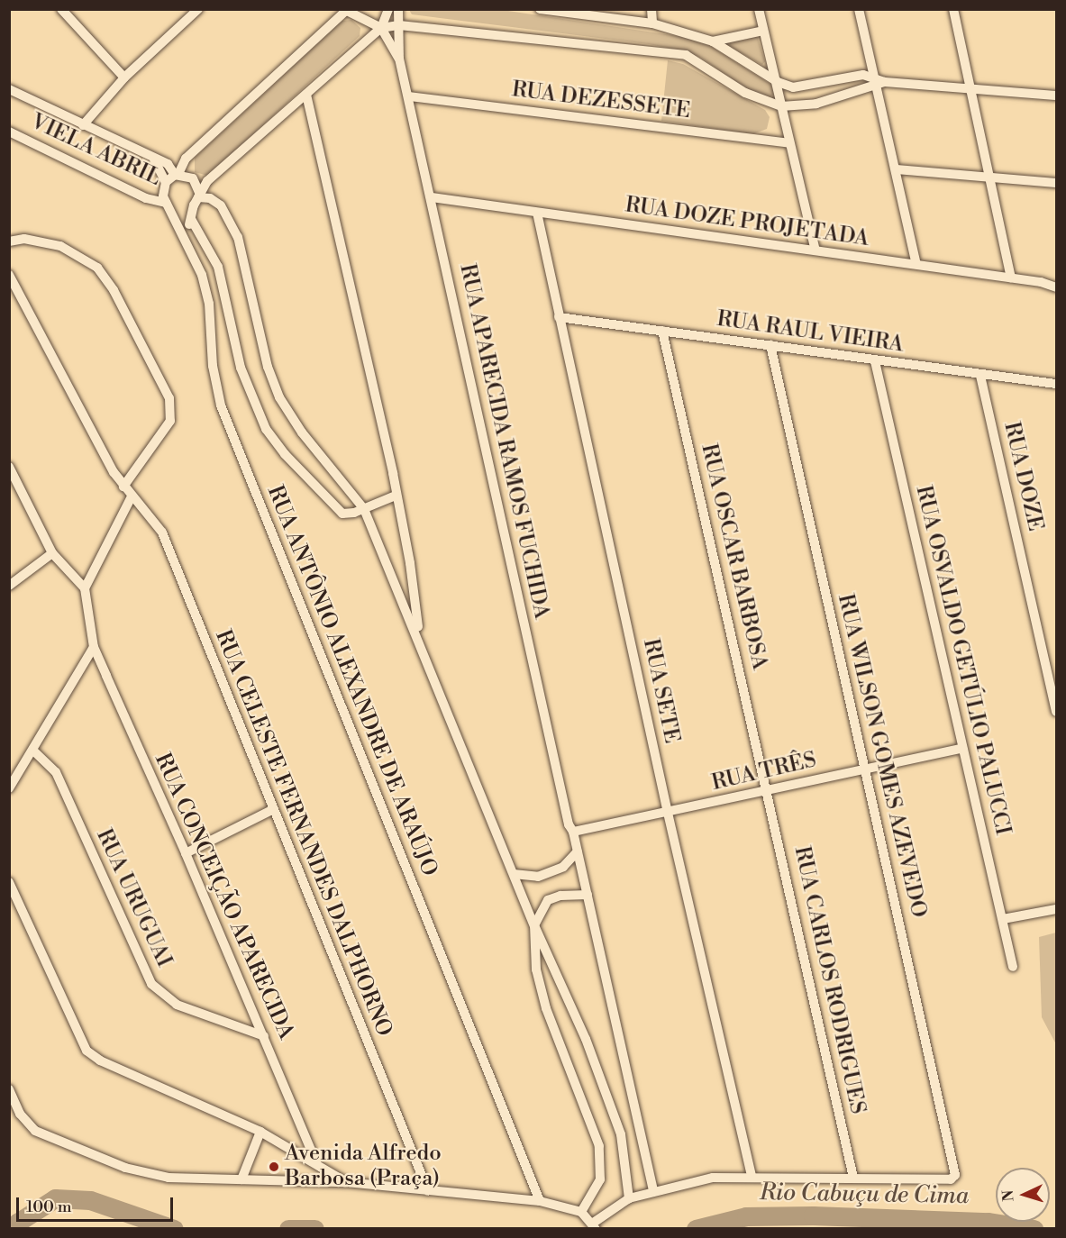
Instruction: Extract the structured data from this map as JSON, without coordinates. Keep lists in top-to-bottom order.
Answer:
{
  "streets": {
    "street": [
      "RUA DEZESSETE",
      "VIELA ABRIL",
      "RUA DOZE PROJETADA",
      "RUA RAUL VIEIRA",
      "RUA APARECIDA RAMOS FUCHIDA",
      "RUA DOZE",
      "RUA OSCAR BARBOSA",
      "RUA OSVALDO GETÚLIO PALUCCI",
      "RUA ANTÔNIO ALEXANDRE DE ARAÚJO",
      "RUA SETE",
      "RUA WILSON GOMES AZEVEDO",
      "RUA TRÊS",
      "RUA CELESTE FERNANDES DALPHORNO",
      "RUA CONCEIÇÃO APARECIDA",
      "RUA URUGUAI",
      "RUA CARLOS RODRIGUES"
    ]
  },
  "crossings": [
    ["RUA DEZESSETE", "RUA APARECIDA RAMOS FUCHIDA"],
    ["VIELA ABRIL", "RUA ANTÔNIO ALEXANDRE DE ARAÚJO"],
    ["RUA DOZE PROJETADA", "RUA APARECIDA RAMOS FUCHIDA"],
    ["RUA DOZE PROJETADA", "RUA SETE"],
    ["RUA RAUL VIEIRA", "RUA DOZE"],
    ["RUA RAUL VIEIRA", "RUA OSCAR BARBOSA"],
    ["RUA RAUL VIEIRA", "RUA OSVALDO GETÚLIO PALUCCI"],
    ["RUA RAUL VIEIRA", "RUA SETE"],
    ["RUA RAUL VIEIRA", "RUA WILSON GOMES AZEVEDO"],
    ["RUA APARECIDA RAMOS FUCHIDA", "RUA TRÊS"],
    ["RUA OSCAR BARBOSA", "RUA TRÊS"],
    ["RUA OSCAR BARBOSA", "RUA CARLOS RODRIGUES"],
    ["RUA OSVALDO GETÚLIO PALUCCI", "RUA TRÊS"],
    ["RUA SETE", "RUA TRÊS"],
    ["RUA WILSON GOMES AZEVEDO", "RUA TRÊS"],
    ["RUA WILSON GOMES AZEVEDO", "RUA CARLOS RODRIGUES"],
    ["RUA TRÊS", "RUA CARLOS RODRIGUES"],
    ["RUA CONCEIÇÃO APARECIDA", "RUA URUGUAI"]
  ],
  "water": ["Rio Cabuçu de Cima"],
  "places": ["Avenida Alfredo Barbosa (Praça)"],
  "scale_bar": "100 m",
  "north": "left"
}
